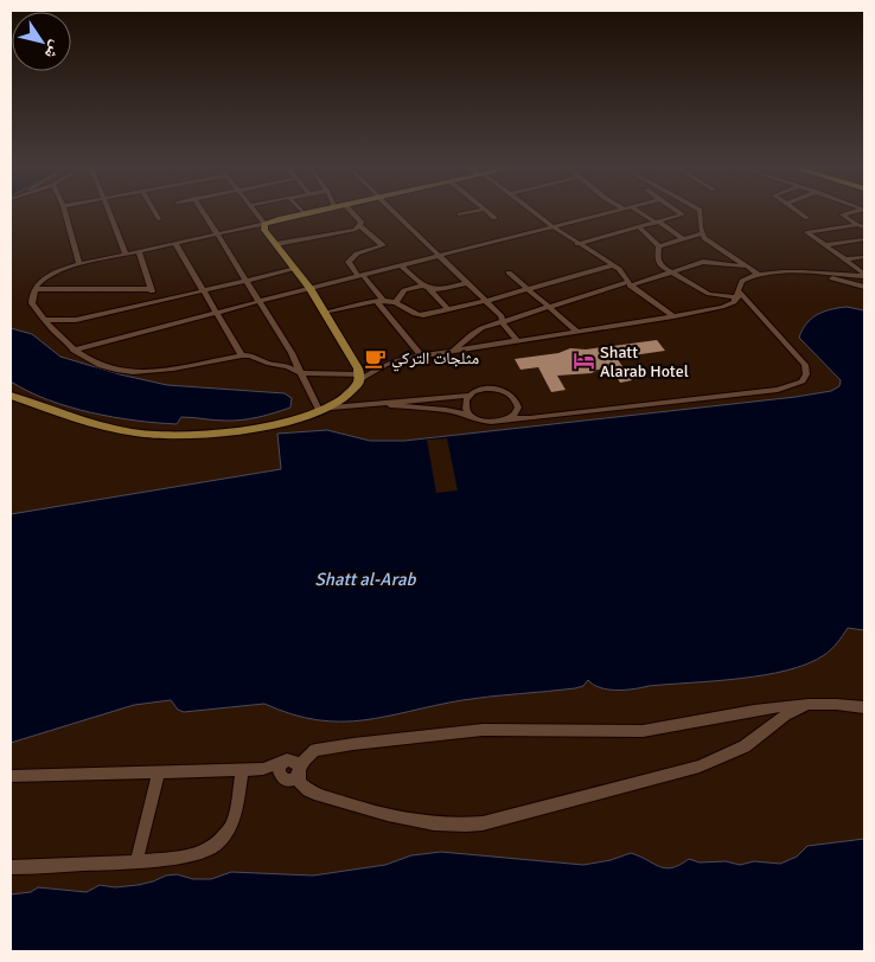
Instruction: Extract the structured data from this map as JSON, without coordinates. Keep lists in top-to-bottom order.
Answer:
{
  "water": ["Shatt al-Arab"],
  "places": {
    "cafe": ["مثلجات التركي"],
    "hotel": ["Shatt Alarab Hotel"]
  },
  "north": "bottom right"
}
